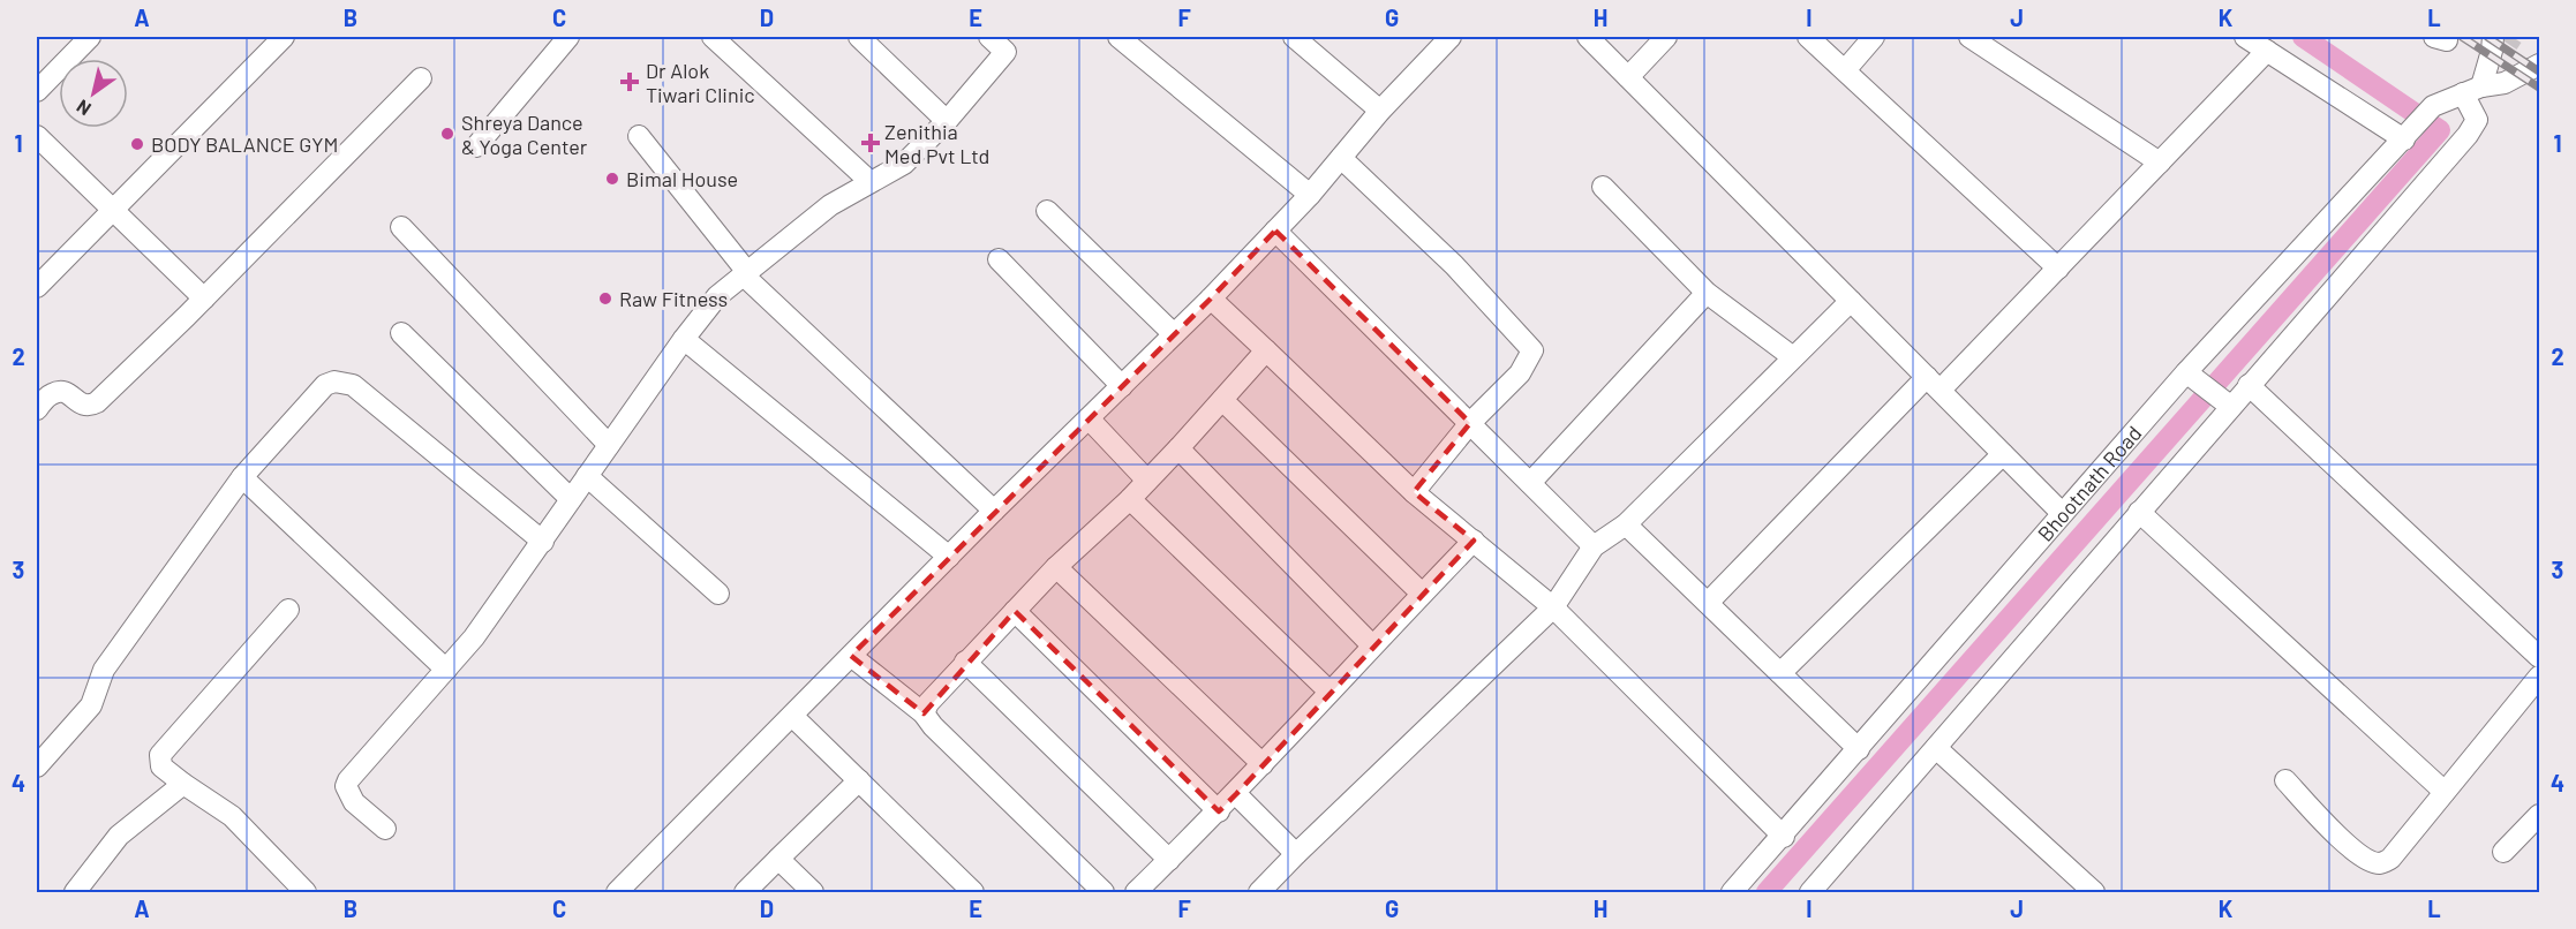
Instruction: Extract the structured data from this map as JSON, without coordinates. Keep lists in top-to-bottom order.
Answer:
{
  "streets": {
    "street": ["Bhootnath Road"]
  },
  "places": {
    "health": ["Dr Alok Tiwari Clinic", "Zenithia Med Pvt Ltd"],
    "other": [
      "Shreya Dance & Yoga Center",
      "BODY BALANCE GYM",
      "Bimal House",
      "Raw Fitness"
    ]
  },
  "north": "bottom left",
  "grid": {
    "columns": [
      "A",
      "B",
      "C",
      "D",
      "E",
      "F",
      "G",
      "H",
      "I",
      "J",
      "K",
      "L"
    ],
    "rows": [
      "1",
      "2",
      "3",
      "4"
    ]
  }
}
